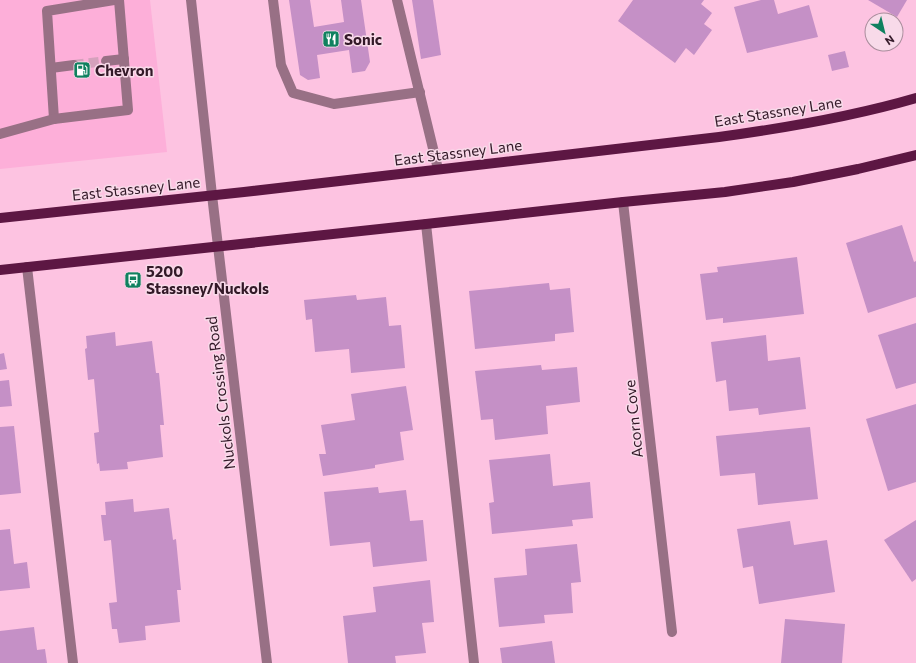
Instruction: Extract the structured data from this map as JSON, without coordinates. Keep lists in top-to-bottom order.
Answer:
{
  "streets": {
    "main road": ["East Stassney Lane"],
    "street": ["Nuckols Crossing Road", "Acorn Cove"]
  },
  "crossings": [
    ["East Stassney Lane", "Nuckols Crossing Road"]
  ],
  "places": {
    "restaurant": ["Sonic"],
    "fuel station": ["Chevron"],
    "bus stop": ["5200 Stassney/Nuckols"]
  },
  "north": "bottom right"
}
